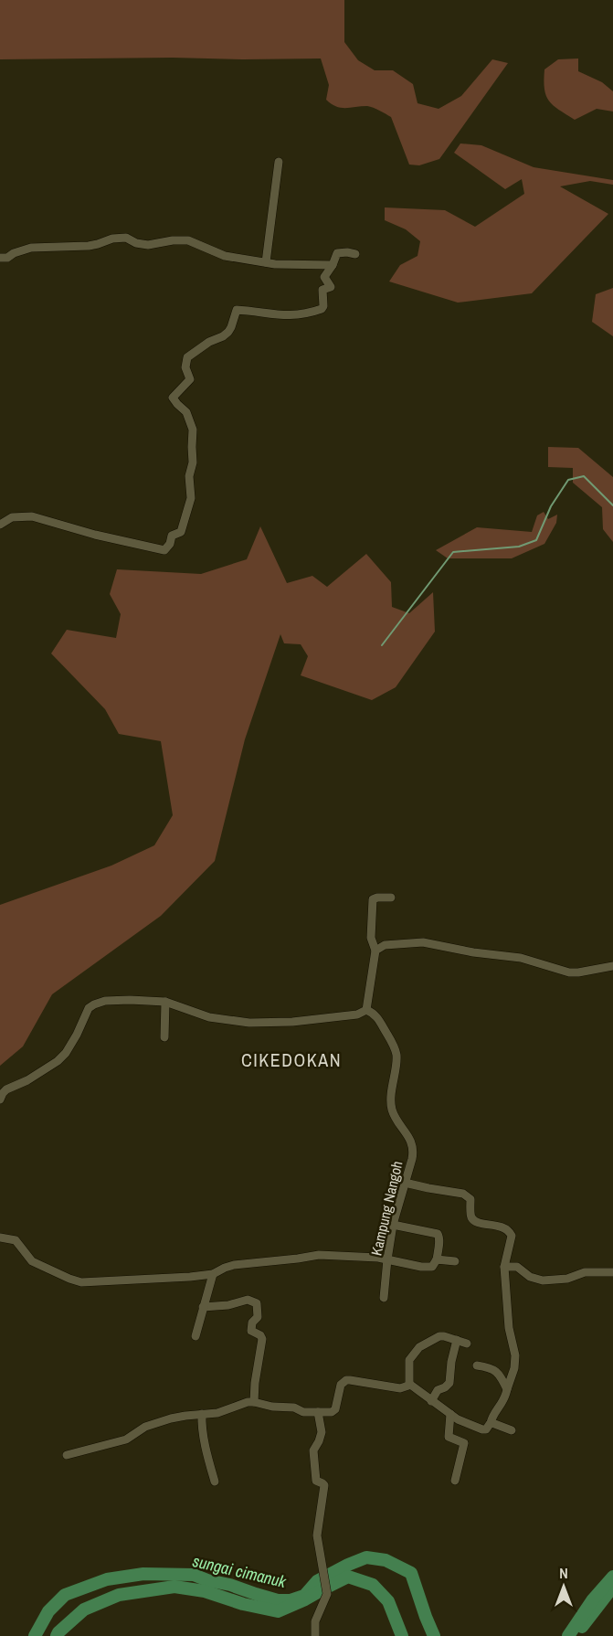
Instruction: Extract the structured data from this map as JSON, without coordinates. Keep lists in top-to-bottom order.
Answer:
{
  "streets": {
    "street": ["Kampung Nangoh"]
  },
  "districts": ["CIKEDOKAN"],
  "water": ["sungai cimanuk"],
  "north": "top"
}
